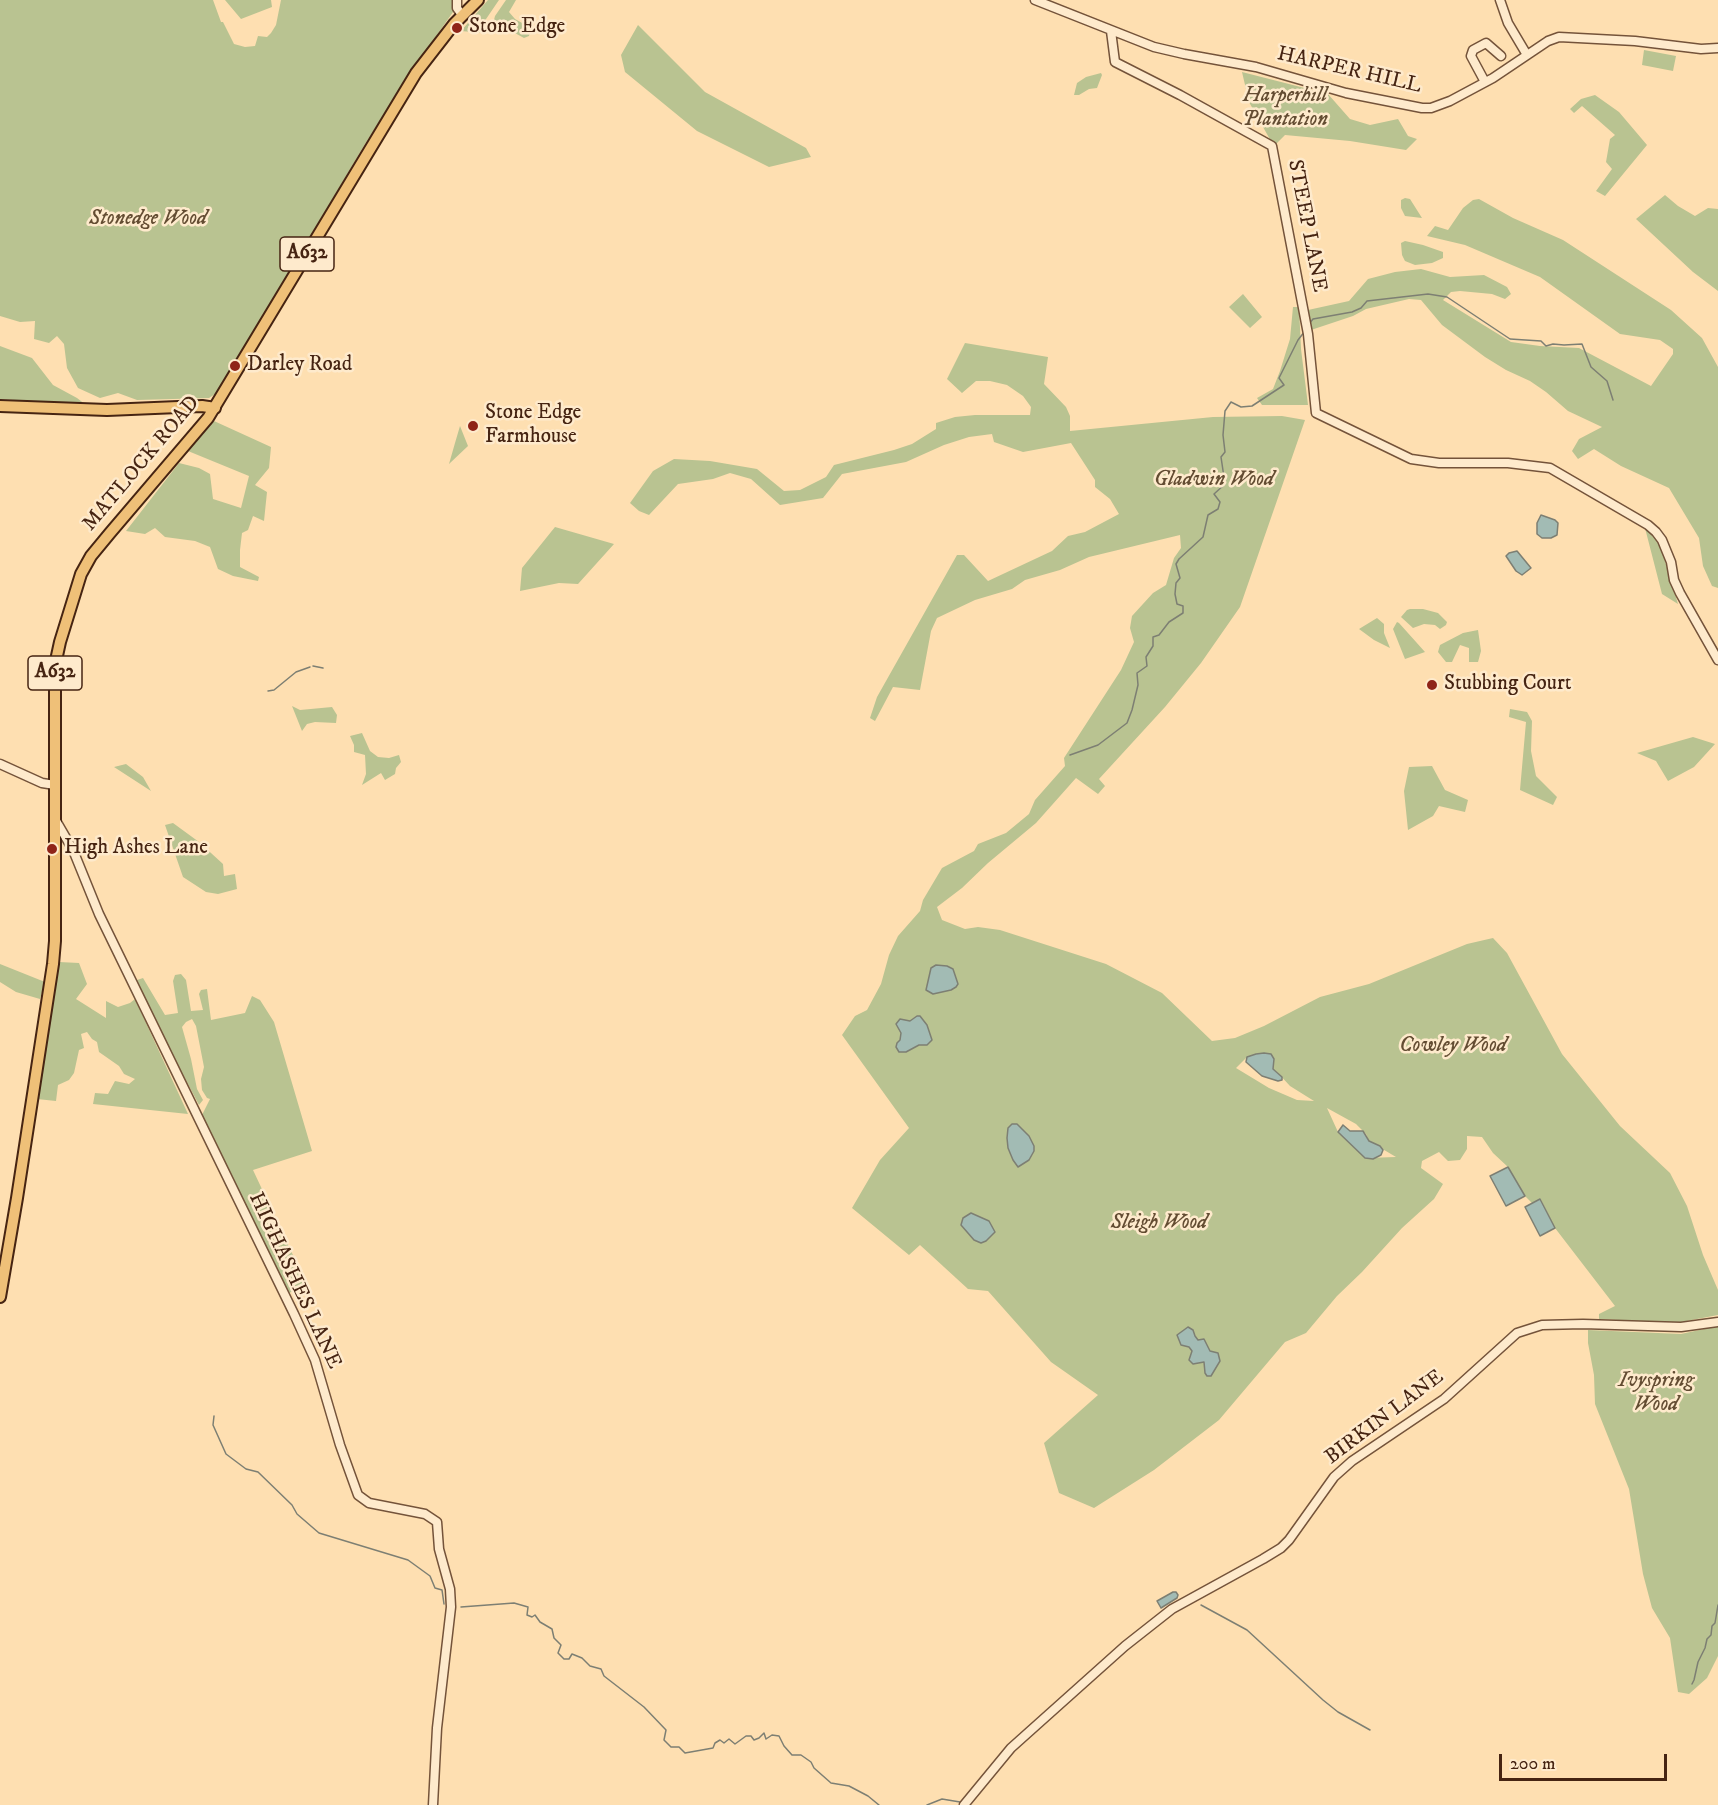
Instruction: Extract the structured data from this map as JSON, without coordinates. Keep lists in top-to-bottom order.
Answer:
{
  "streets": {
    "main road": ["A632", "MATLOCK ROAD"],
    "street": [
      "HARPER HILL",
      "STEEP LANE",
      "HIGHASHES LANE",
      "BIRKIN LANE"
    ]
  },
  "crossings": [
    ["HARPER HILL", "STEEP LANE"],
    ["A632", "MATLOCK ROAD"],
    ["A632", "HIGHASHES LANE"],
    ["MATLOCK ROAD", "HIGHASHES LANE"]
  ],
  "parks": [
    "Harperhill Plantation",
    "Stonedge Wood",
    "Gladwin Wood",
    "Cowley Wood",
    "Sleigh Wood",
    "Ivyspring Wood"
  ],
  "places": [
    "Stone Edge",
    "Darley Road",
    "Stone Edge Farmhouse",
    "Stubbing Court",
    "High Ashes Lane"
  ],
  "scale_bar": "200 m"
}
